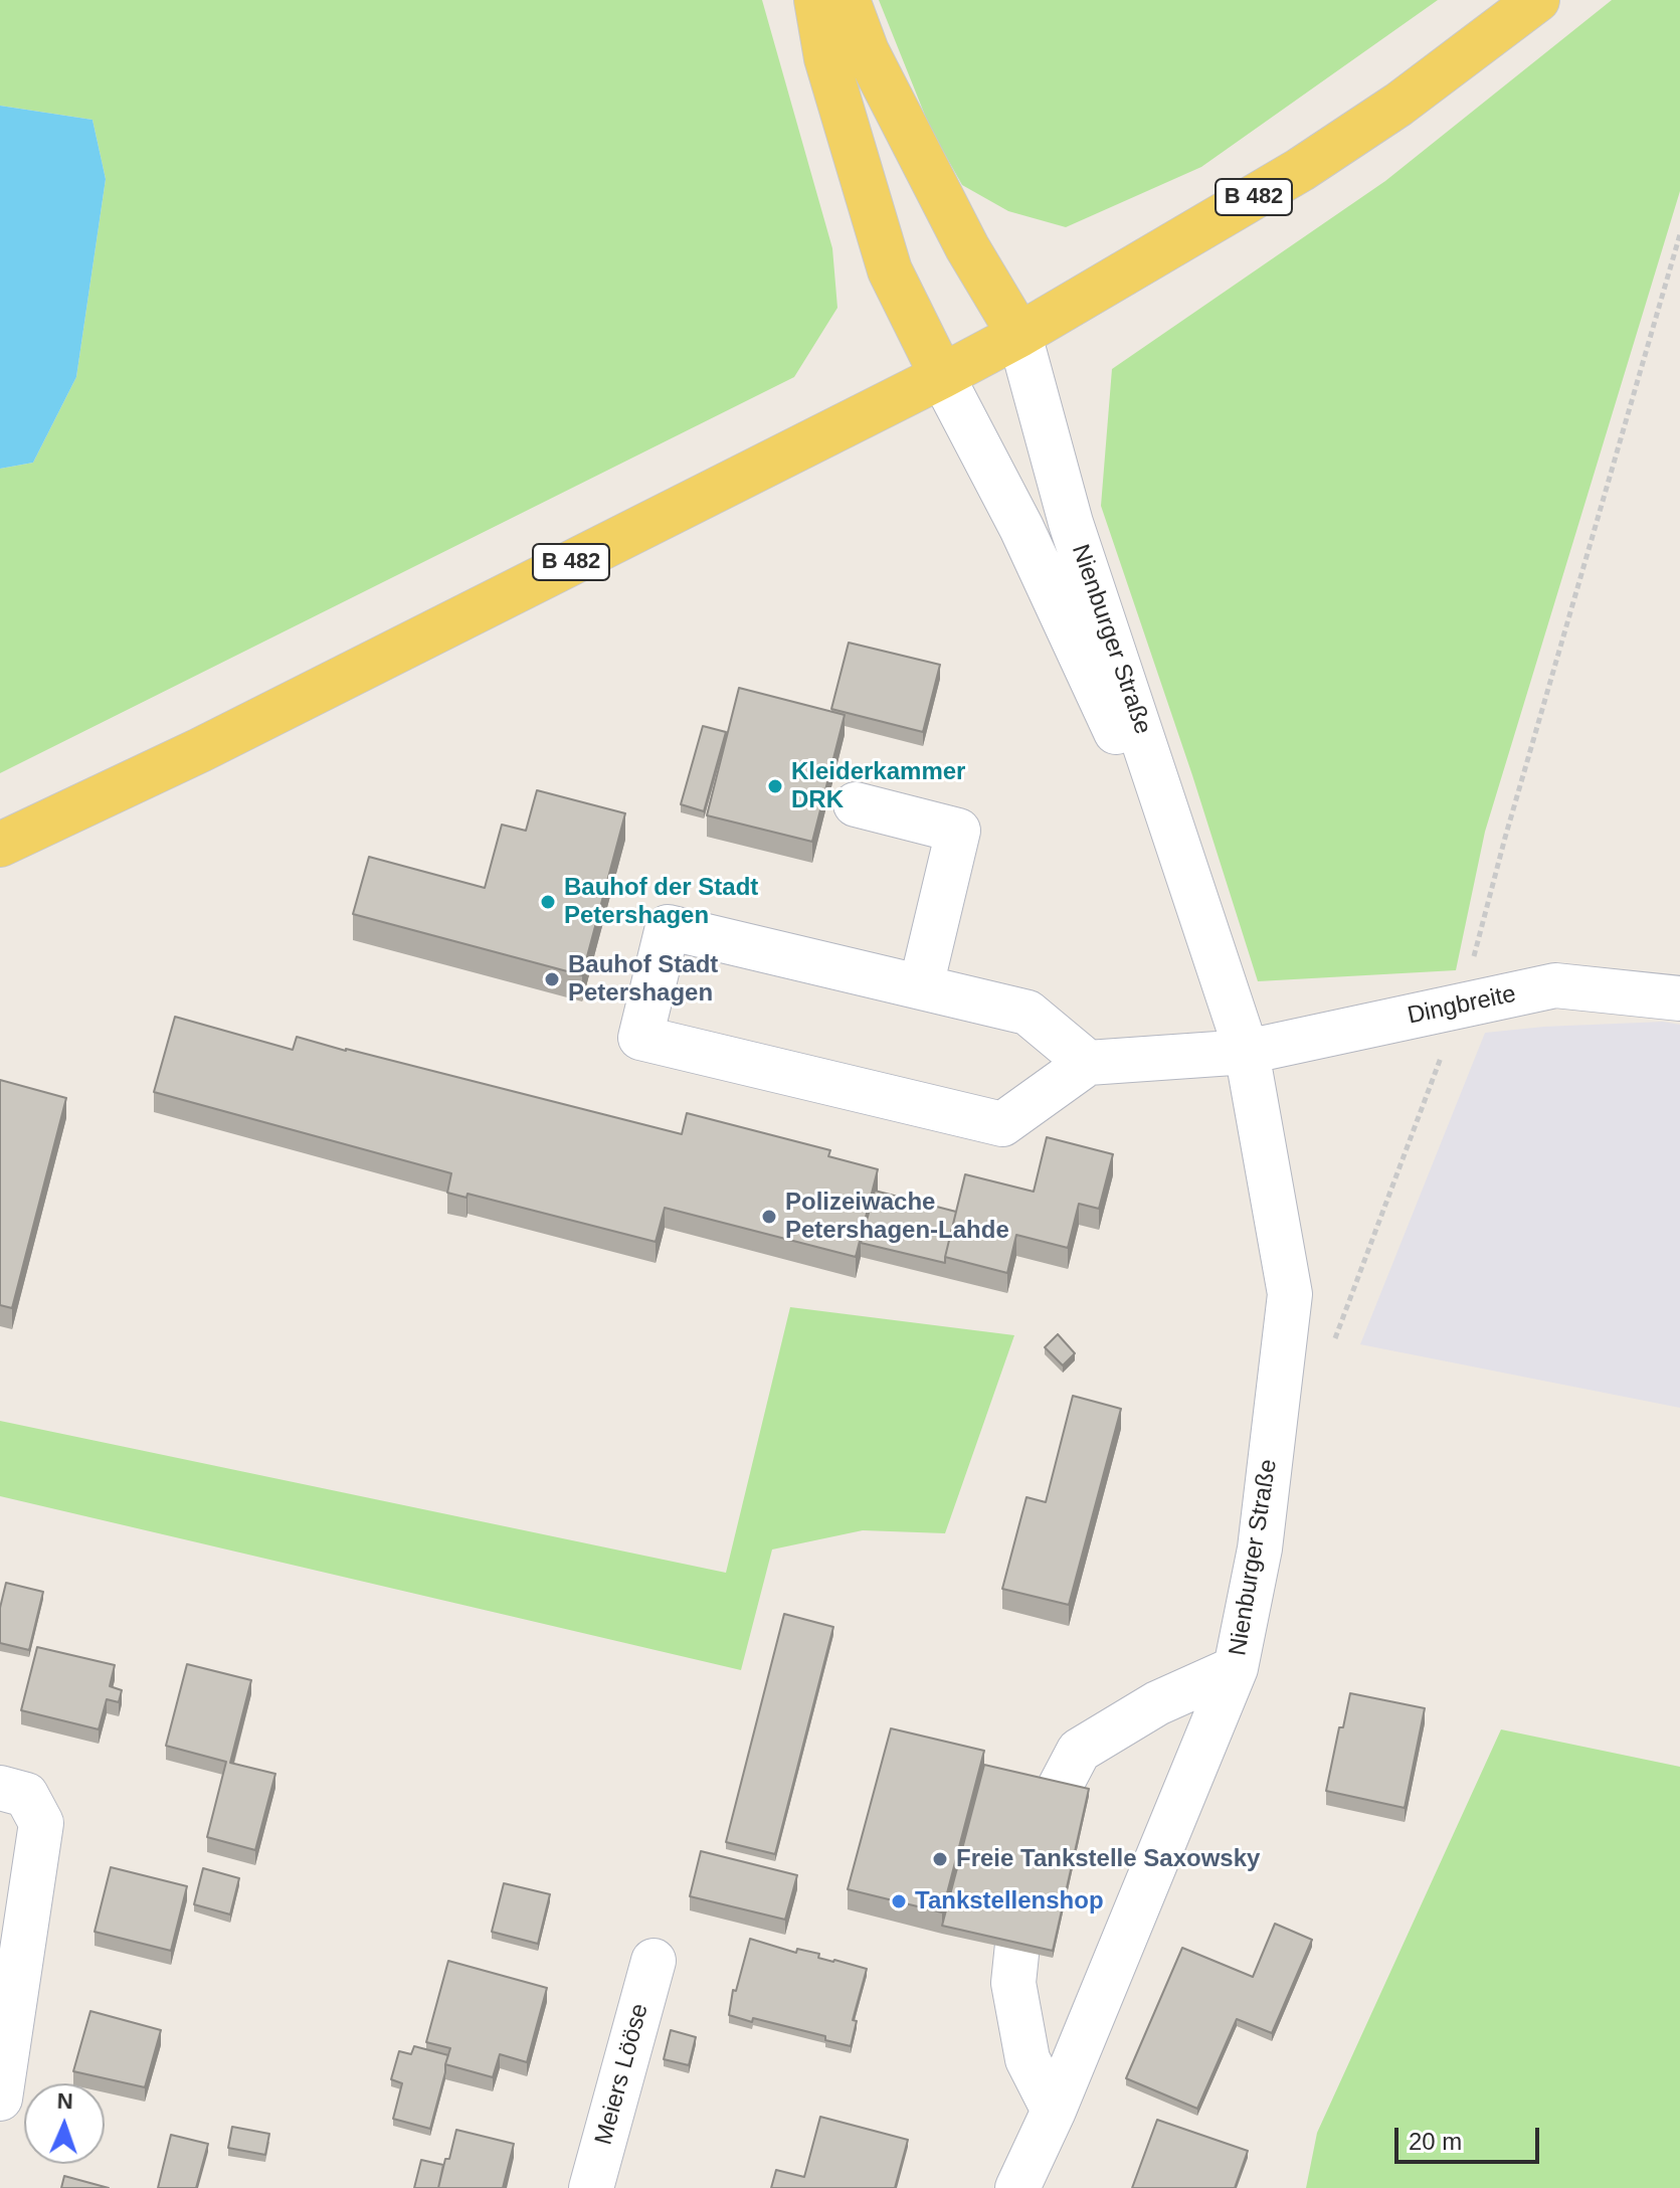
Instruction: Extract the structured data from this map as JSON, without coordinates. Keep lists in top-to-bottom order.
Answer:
{
  "streets": {
    "main road": ["B 482"],
    "street": ["Nienburger Straße", "Dingbreite", "Meiers Lööse"]
  },
  "crossings": [
    ["B 482", "Nienburger Straße"],
    ["Nienburger Straße", "Dingbreite"]
  ],
  "places": [
    "Kleiderkammer DRK",
    "Bauhof der Stadt Petershagen",
    "Bauhof Stadt Petershagen",
    "Polizeiwache Petershagen-Lahde",
    "Freie Tankstelle Saxowsky",
    "Tankstellenshop"
  ],
  "scale_bar": "20 m",
  "north": "top"
}
